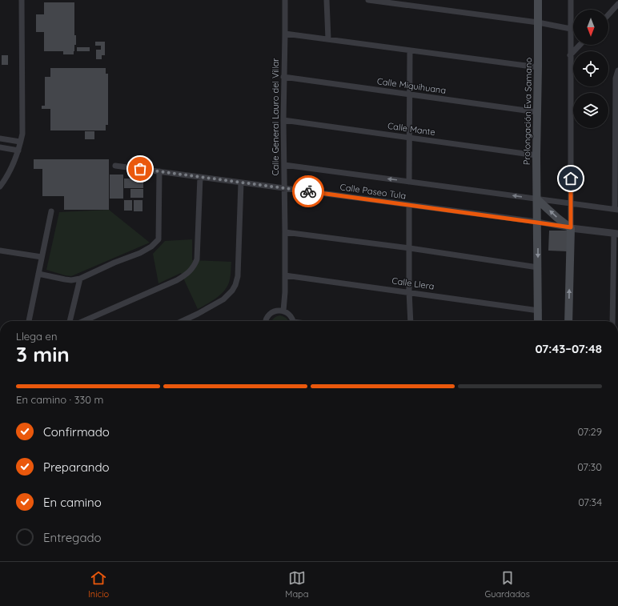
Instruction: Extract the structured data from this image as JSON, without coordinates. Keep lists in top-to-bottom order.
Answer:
{
  "streets": {
    "main road": ["Prolongación Eva Samano"],
    "street": [
      "Calle Miquihuana",
      "Calle General Lauro del Villar",
      "Calle Mante",
      "Calle Paseo Tula",
      "Calle Llera"
    ]
  },
  "crossings": [
    ["Calle Miquihuana", "Prolongación Eva Samano"],
    ["Calle Miquihuana", "Calle General Lauro del Villar"],
    ["Prolongación Eva Samano", "Calle Mante"],
    ["Prolongación Eva Samano", "Calle Paseo Tula"],
    ["Prolongación Eva Samano", "Calle Llera"],
    ["Calle General Lauro del Villar", "Calle Mante"],
    ["Calle General Lauro del Villar", "Calle Paseo Tula"],
    ["Calle General Lauro del Villar", "Calle Llera"]
  ],
  "north": "bottom",
  "page": {
    "heading": ["3 min", "Llega en", "07:43–07:48"],
    "bar": "En camino · 330 m",
    "list": [
      ["Confirmado", "07:29"],
      ["Preparando", "07:30"],
      ["En camino", "07:34"],
      "Entregado"
    ],
    "tabs": ["Inicio", "Mapa", "Guardados"]
  }
}
